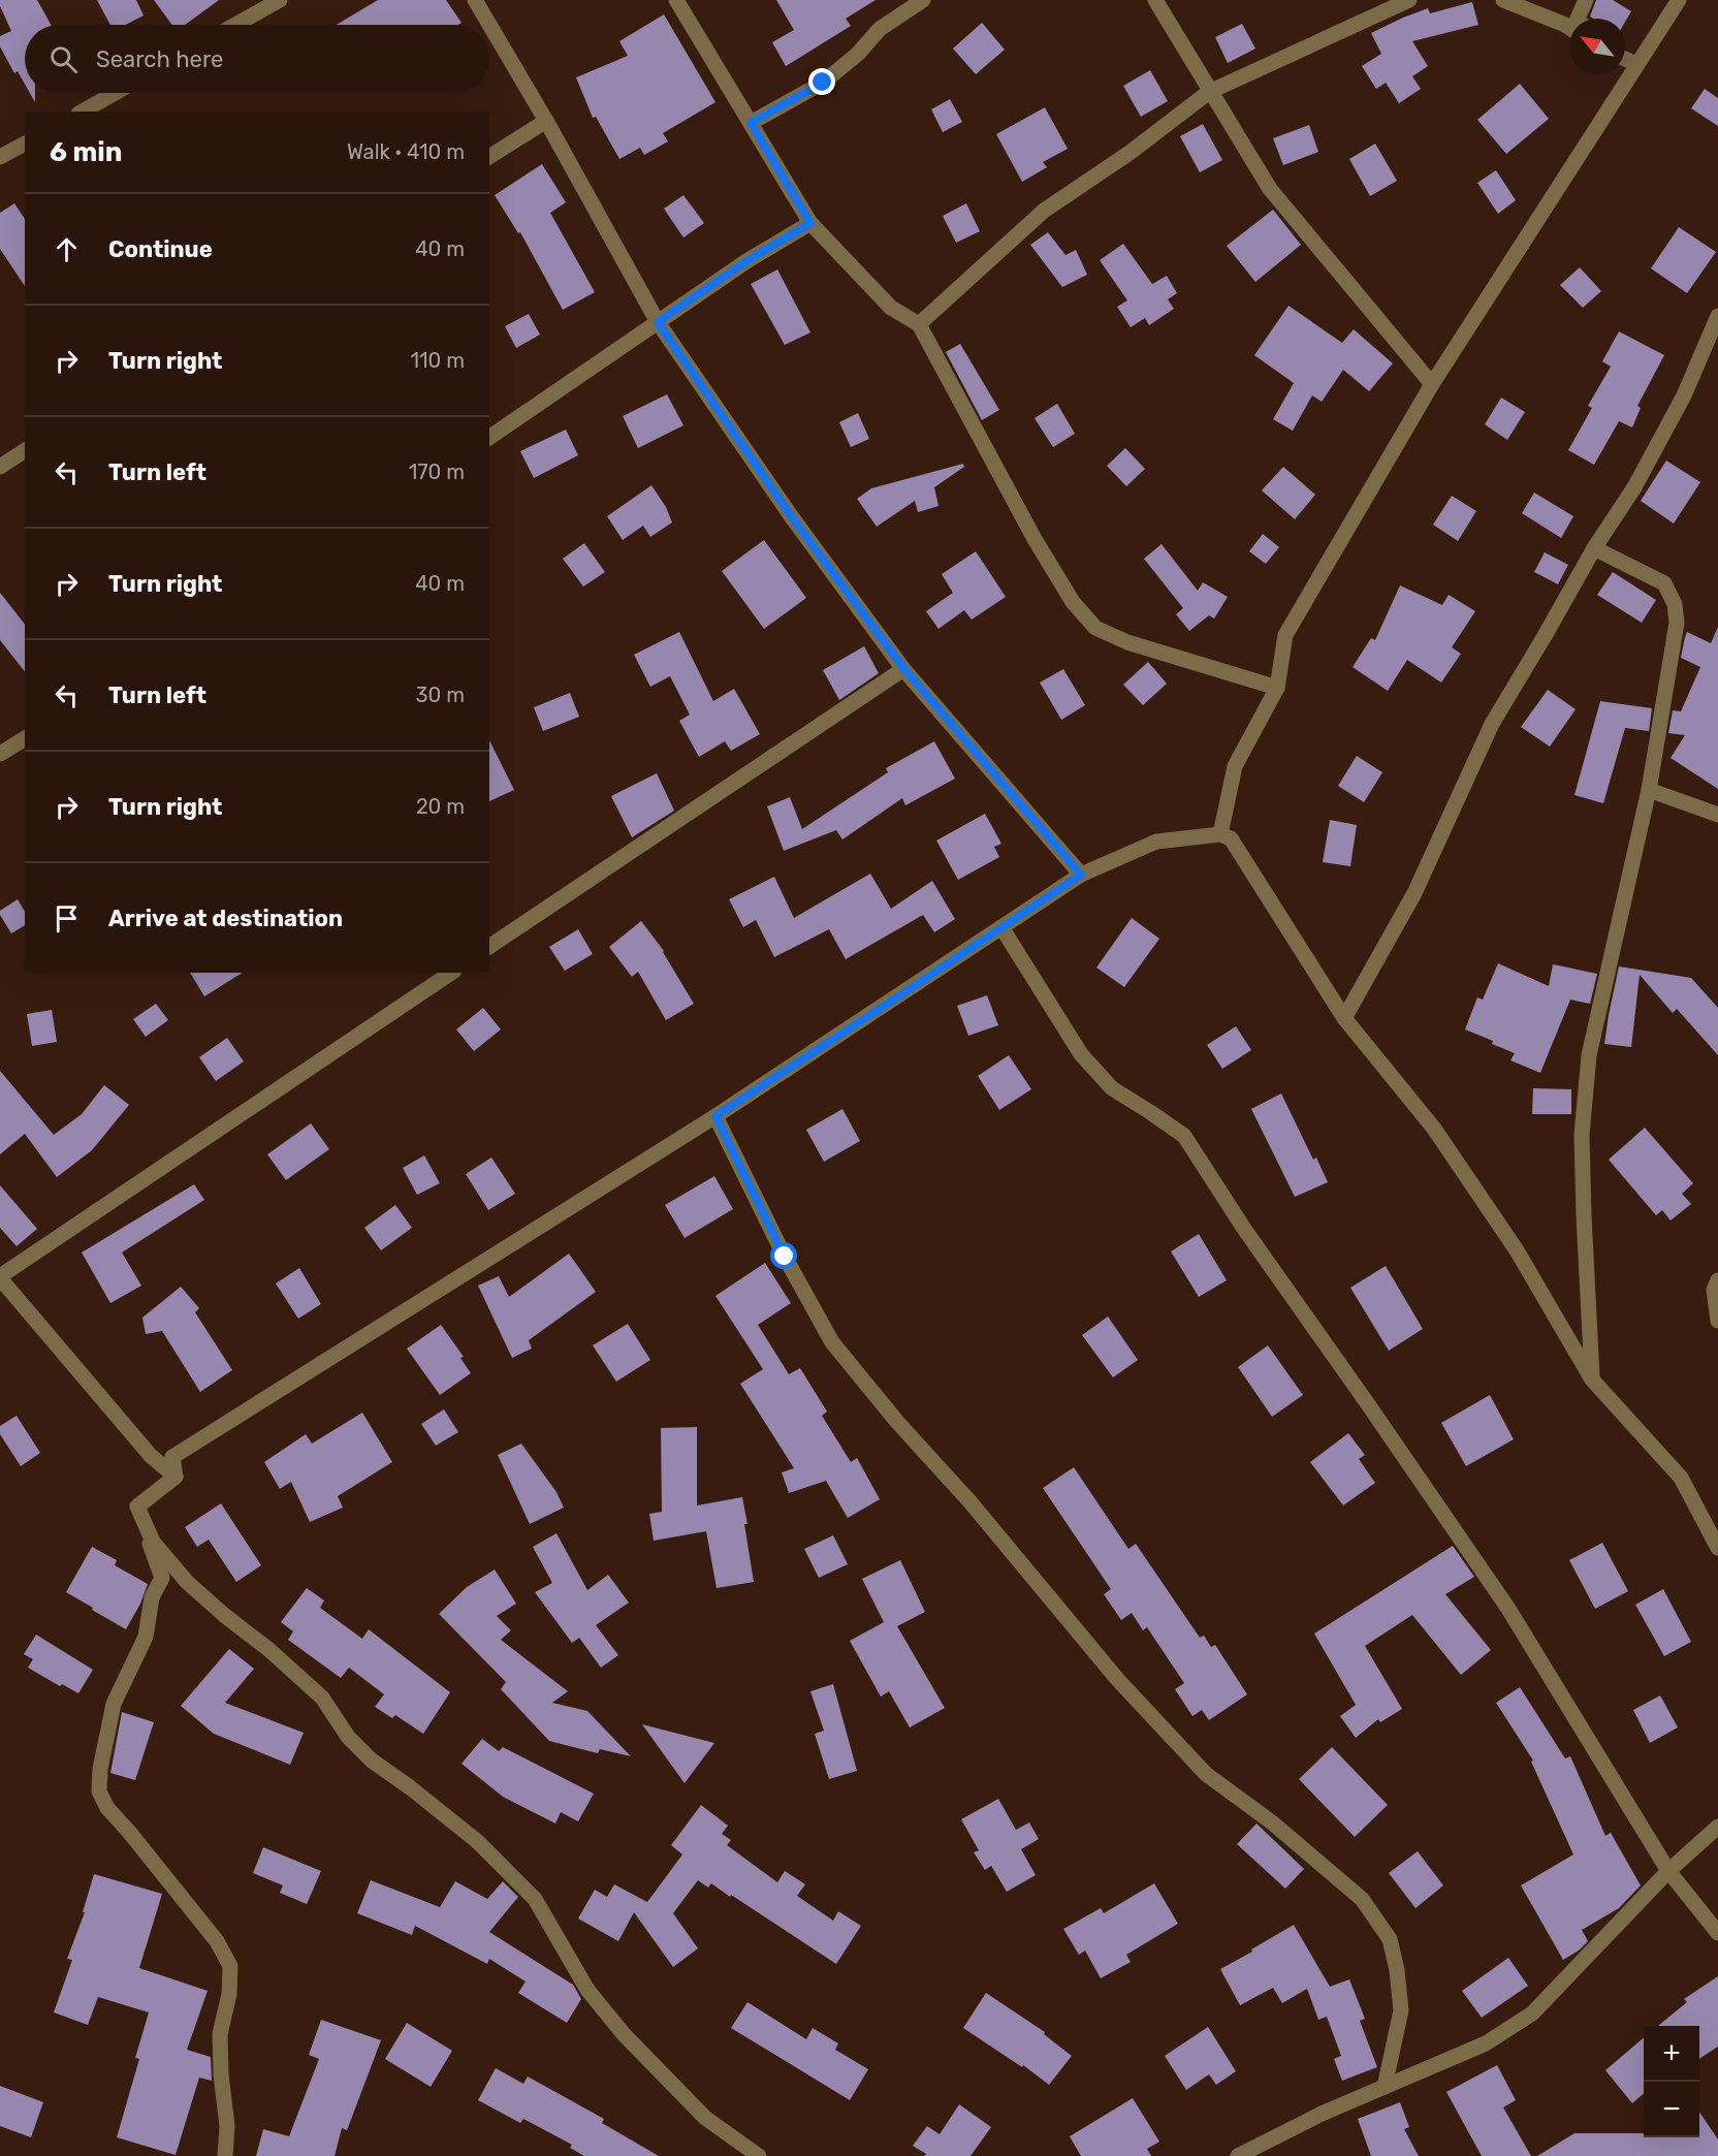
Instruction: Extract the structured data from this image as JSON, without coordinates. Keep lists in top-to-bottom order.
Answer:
{
  "north": "top left",
  "page": {
    "search": "Search here",
    "heading": ["6 min", "Walk · 410 m"],
    "list": [
      ["Continue", "40 m"],
      ["Turn right", "110 m"],
      ["Turn left", "170 m"],
      ["Turn right", "40 m"],
      ["Turn left", "30 m"],
      ["Turn right", "20 m"],
      "Arrive at destination"
    ],
    "map_buttons": ["+", "−"]
  }
}
